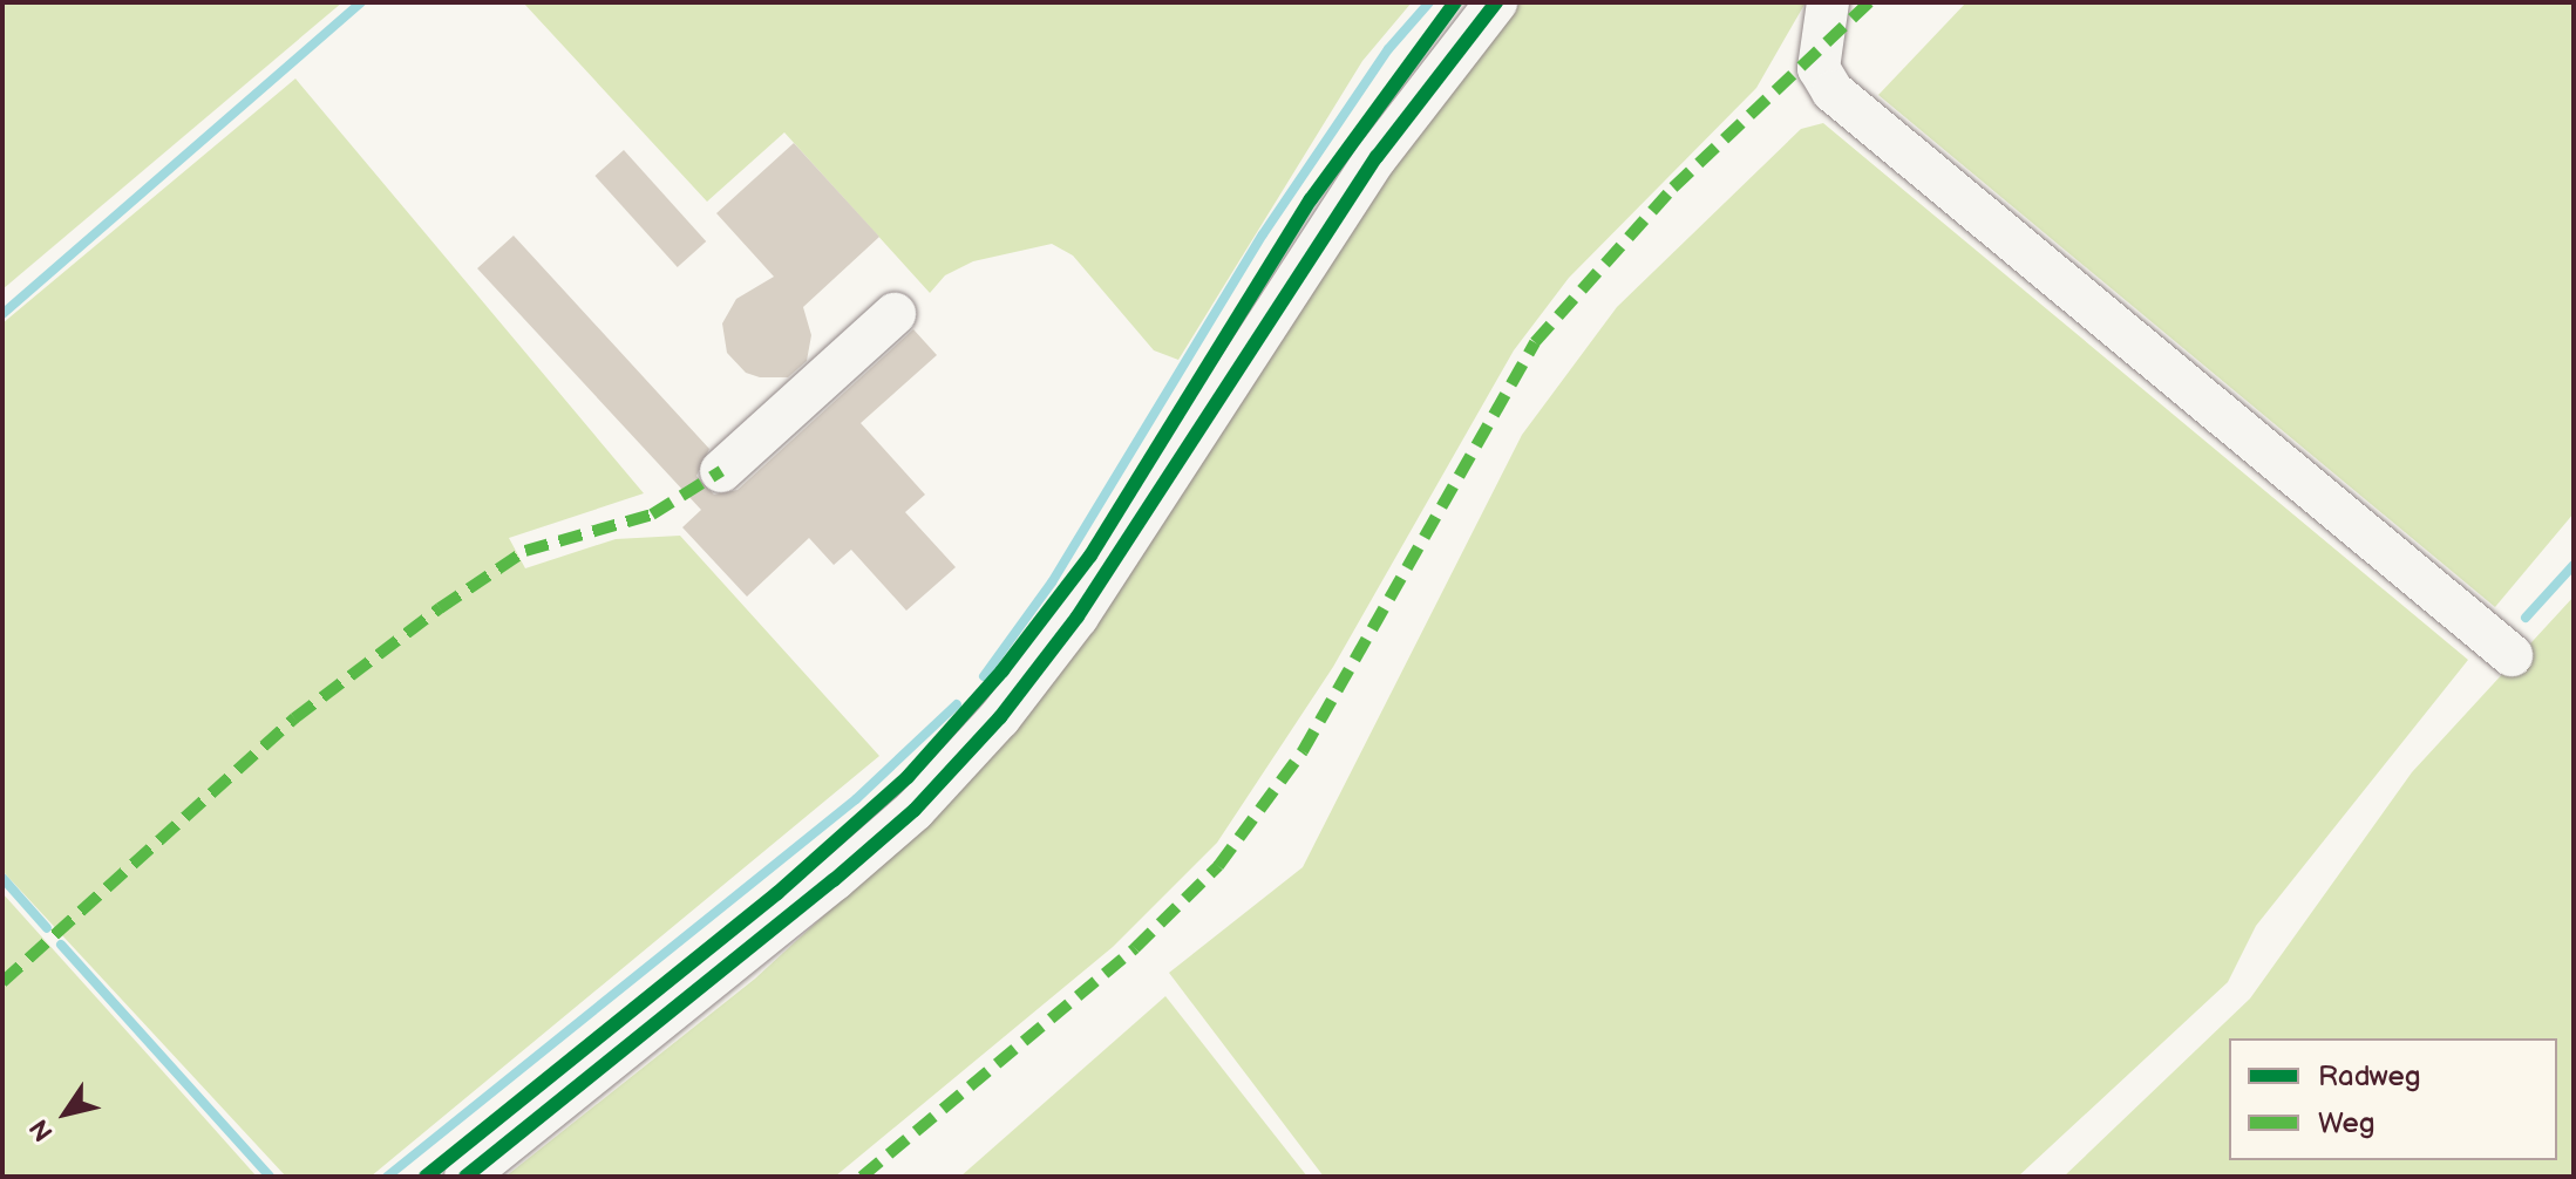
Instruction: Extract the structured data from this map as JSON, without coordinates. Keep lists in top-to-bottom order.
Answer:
{
  "legend": ["Radweg", "Weg"],
  "north": "bottom left"
}
